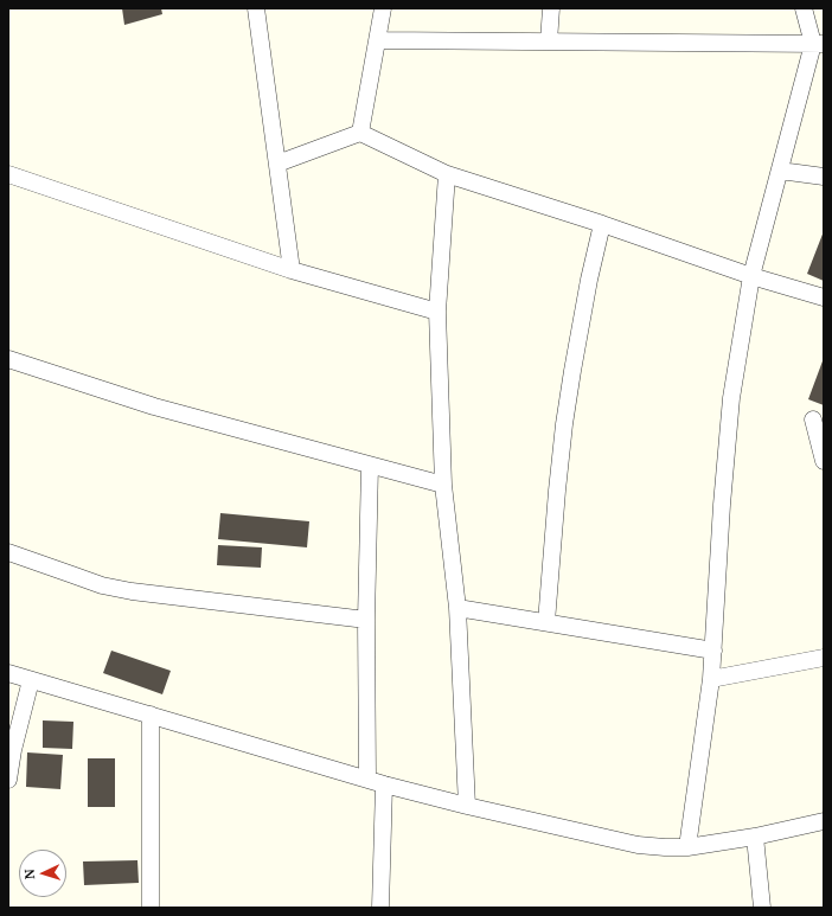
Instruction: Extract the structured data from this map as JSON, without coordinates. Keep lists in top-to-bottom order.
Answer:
{
  "north": "left"
}
